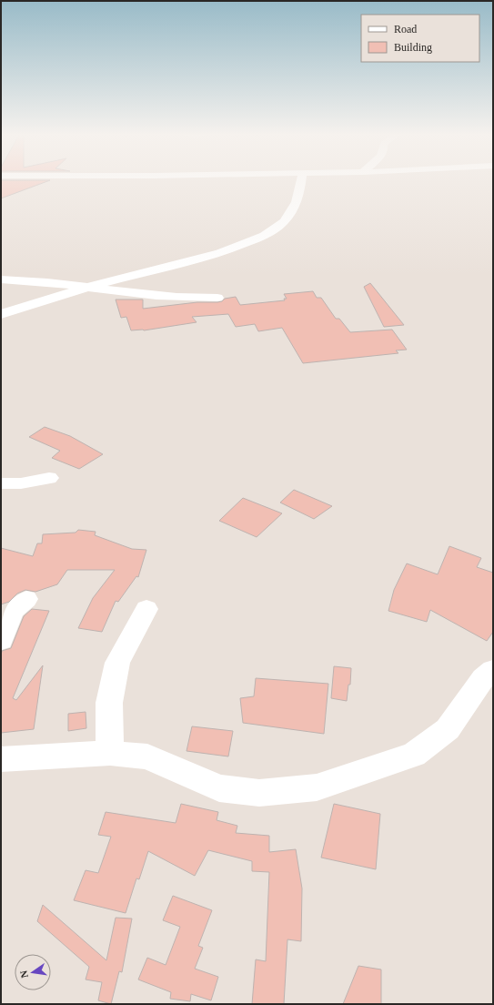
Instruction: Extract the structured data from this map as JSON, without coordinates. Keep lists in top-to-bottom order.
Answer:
{
  "legend": ["Road", "Building"],
  "north": "left"
}
